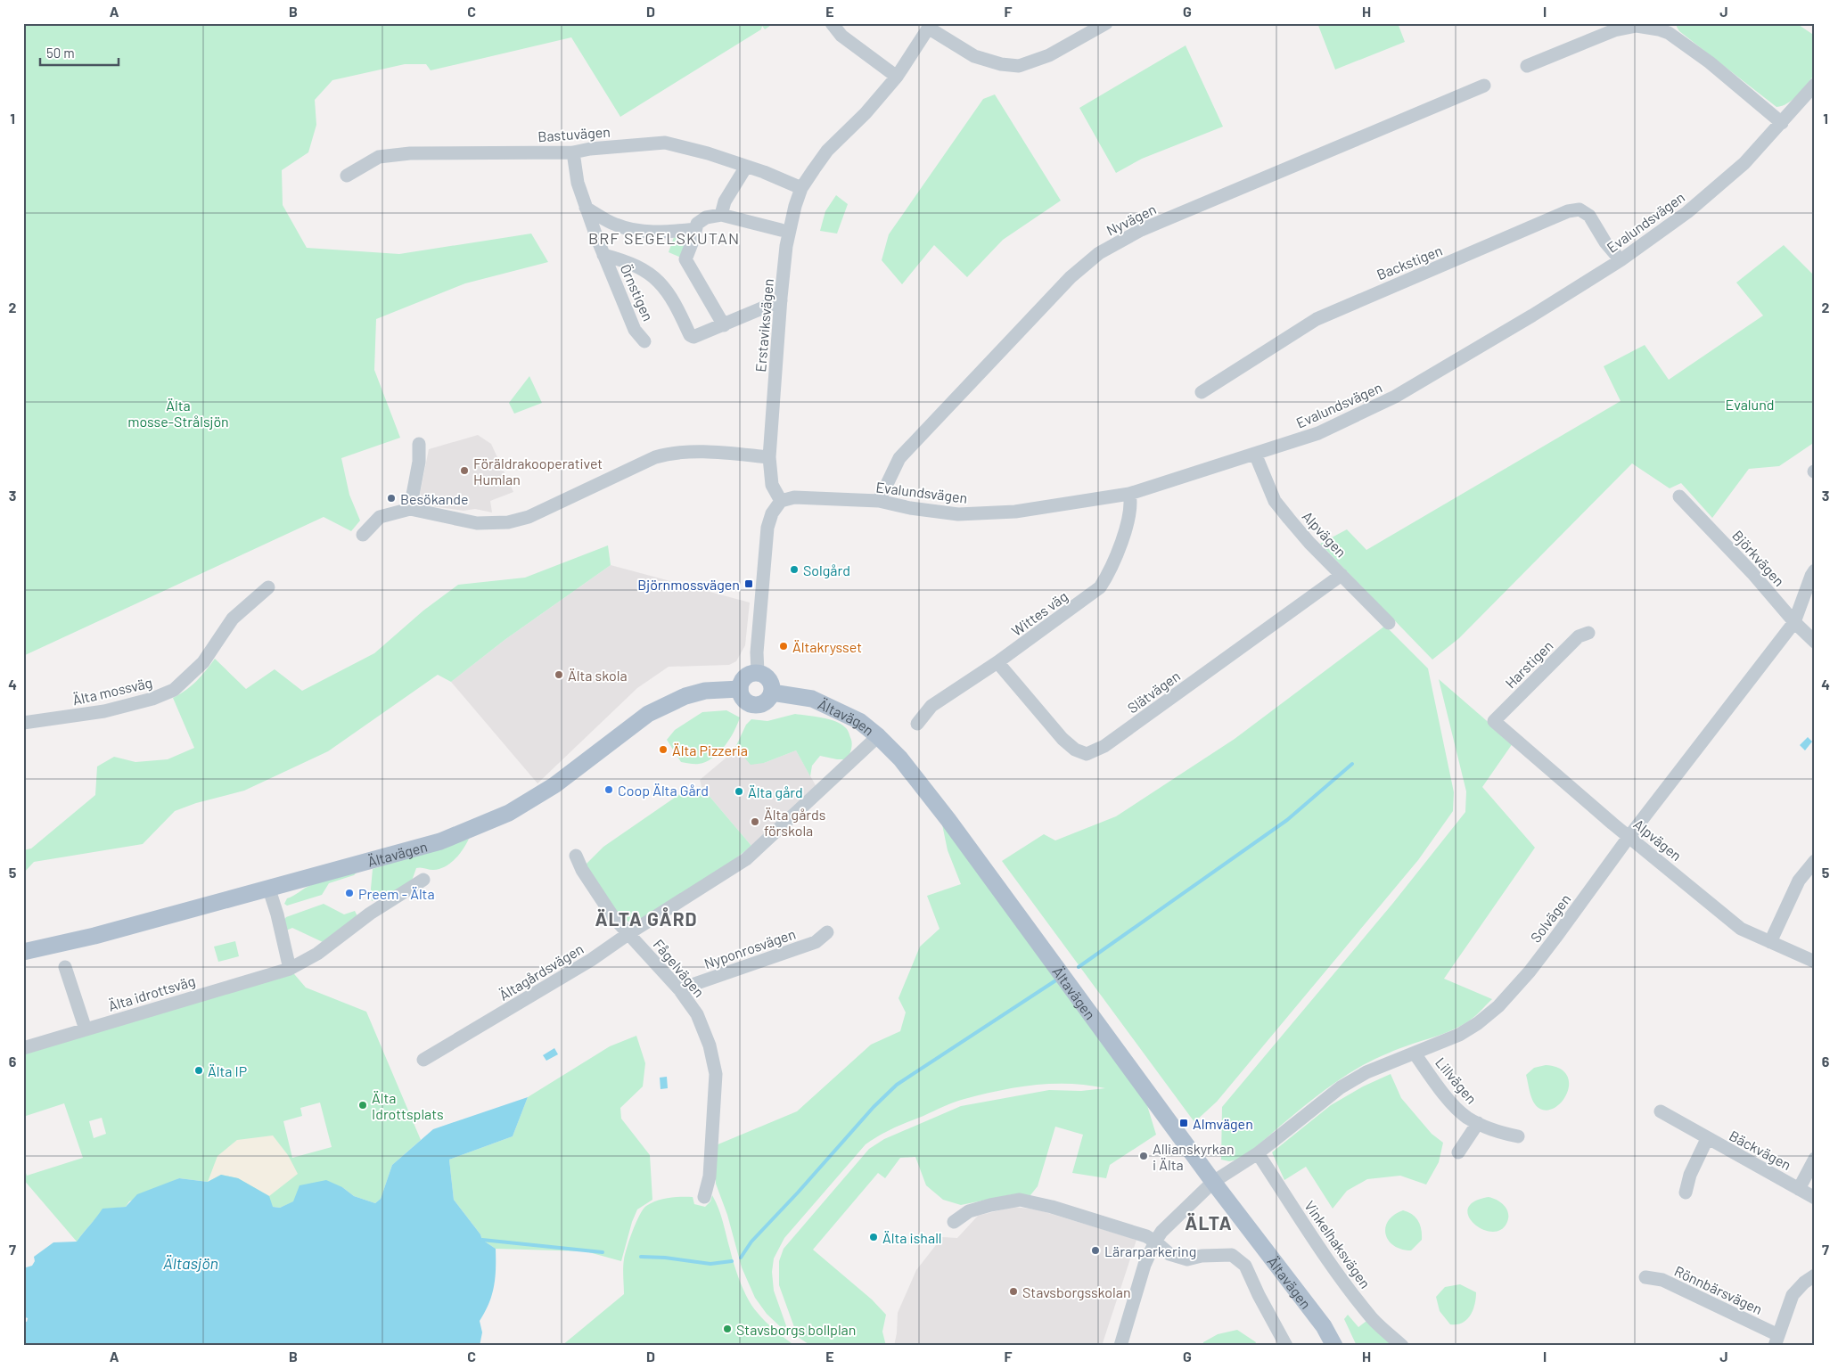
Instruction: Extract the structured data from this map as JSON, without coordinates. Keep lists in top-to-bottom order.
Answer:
{
  "streets": {
    "main road": ["Ältavägen"],
    "street": [
      "Bastuvägen",
      "Nyvägen",
      "Evalundsvägen",
      "Backstigen",
      "Örnstigen",
      "Erstaviksvägen",
      "Alpvägen",
      "Björkvägen",
      "Wittes väg",
      "Harstigen",
      "Älta mossväg",
      "Slätvägen",
      "Solvägen",
      "Nyponrosvägen",
      "Fågelvägen",
      "Ältagårdsvägen",
      "Älta idrottsväg",
      "Lillvägen",
      "Bäckvägen",
      "Vinkelhaksvägen",
      "Rönnbärsvägen"
    ]
  },
  "crossings": [
    ["Bastuvägen", "Örnstigen"],
    ["Bastuvägen", "Erstaviksvägen"],
    ["Nyvägen", "Evalundsvägen"],
    ["Evalundsvägen", "Backstigen"],
    ["Evalundsvägen", "Erstaviksvägen"],
    ["Evalundsvägen", "Alpvägen"],
    ["Evalundsvägen", "Wittes väg"],
    ["Alpvägen", "Harstigen"],
    ["Alpvägen", "Slätvägen"],
    ["Alpvägen", "Solvägen"],
    ["Björkvägen", "Solvägen"],
    ["Wittes väg", "Slätvägen"],
    ["Ältavägen", "Solvägen"],
    ["Ältavägen", "Ältagårdsvägen"],
    ["Solvägen", "Lillvägen"],
    ["Solvägen", "Vinkelhaksvägen"],
    ["Nyponrosvägen", "Fågelvägen"],
    ["Fågelvägen", "Ältagårdsvägen"]
  ],
  "districts": ["BRF SEGELSKUTAN", "ÄLTA GÅRD", "ÄLTA"],
  "water": ["Ältasjön"],
  "parks": ["Evalund", "Älta mosse-Strålsjön"],
  "places": {
    "other": [
      "Föräldrakooperativet Humlan",
      "Besökande",
      "Solgård",
      "Ältakrysset",
      "Älta skola",
      "Älta Pizzeria",
      "Coop Älta Gård",
      "Älta gård",
      "Älta gårds förskola",
      "Preem - Älta",
      "Älta IP",
      "Älta Idrottsplats",
      "Allianskyrkan i Älta",
      "Älta ishall",
      "Lärarparkering",
      "Stavsborgsskolan",
      "Stavsborgs bollplan"
    ],
    "transit": ["Björnmossvägen", "Almvägen"]
  },
  "scale_bar": "50 m",
  "grid": {
    "columns": [
      "A",
      "B",
      "C",
      "D",
      "E",
      "F",
      "G",
      "H",
      "I",
      "J"
    ],
    "rows": [
      "1",
      "2",
      "3",
      "4",
      "5",
      "6",
      "7"
    ]
  }
}
